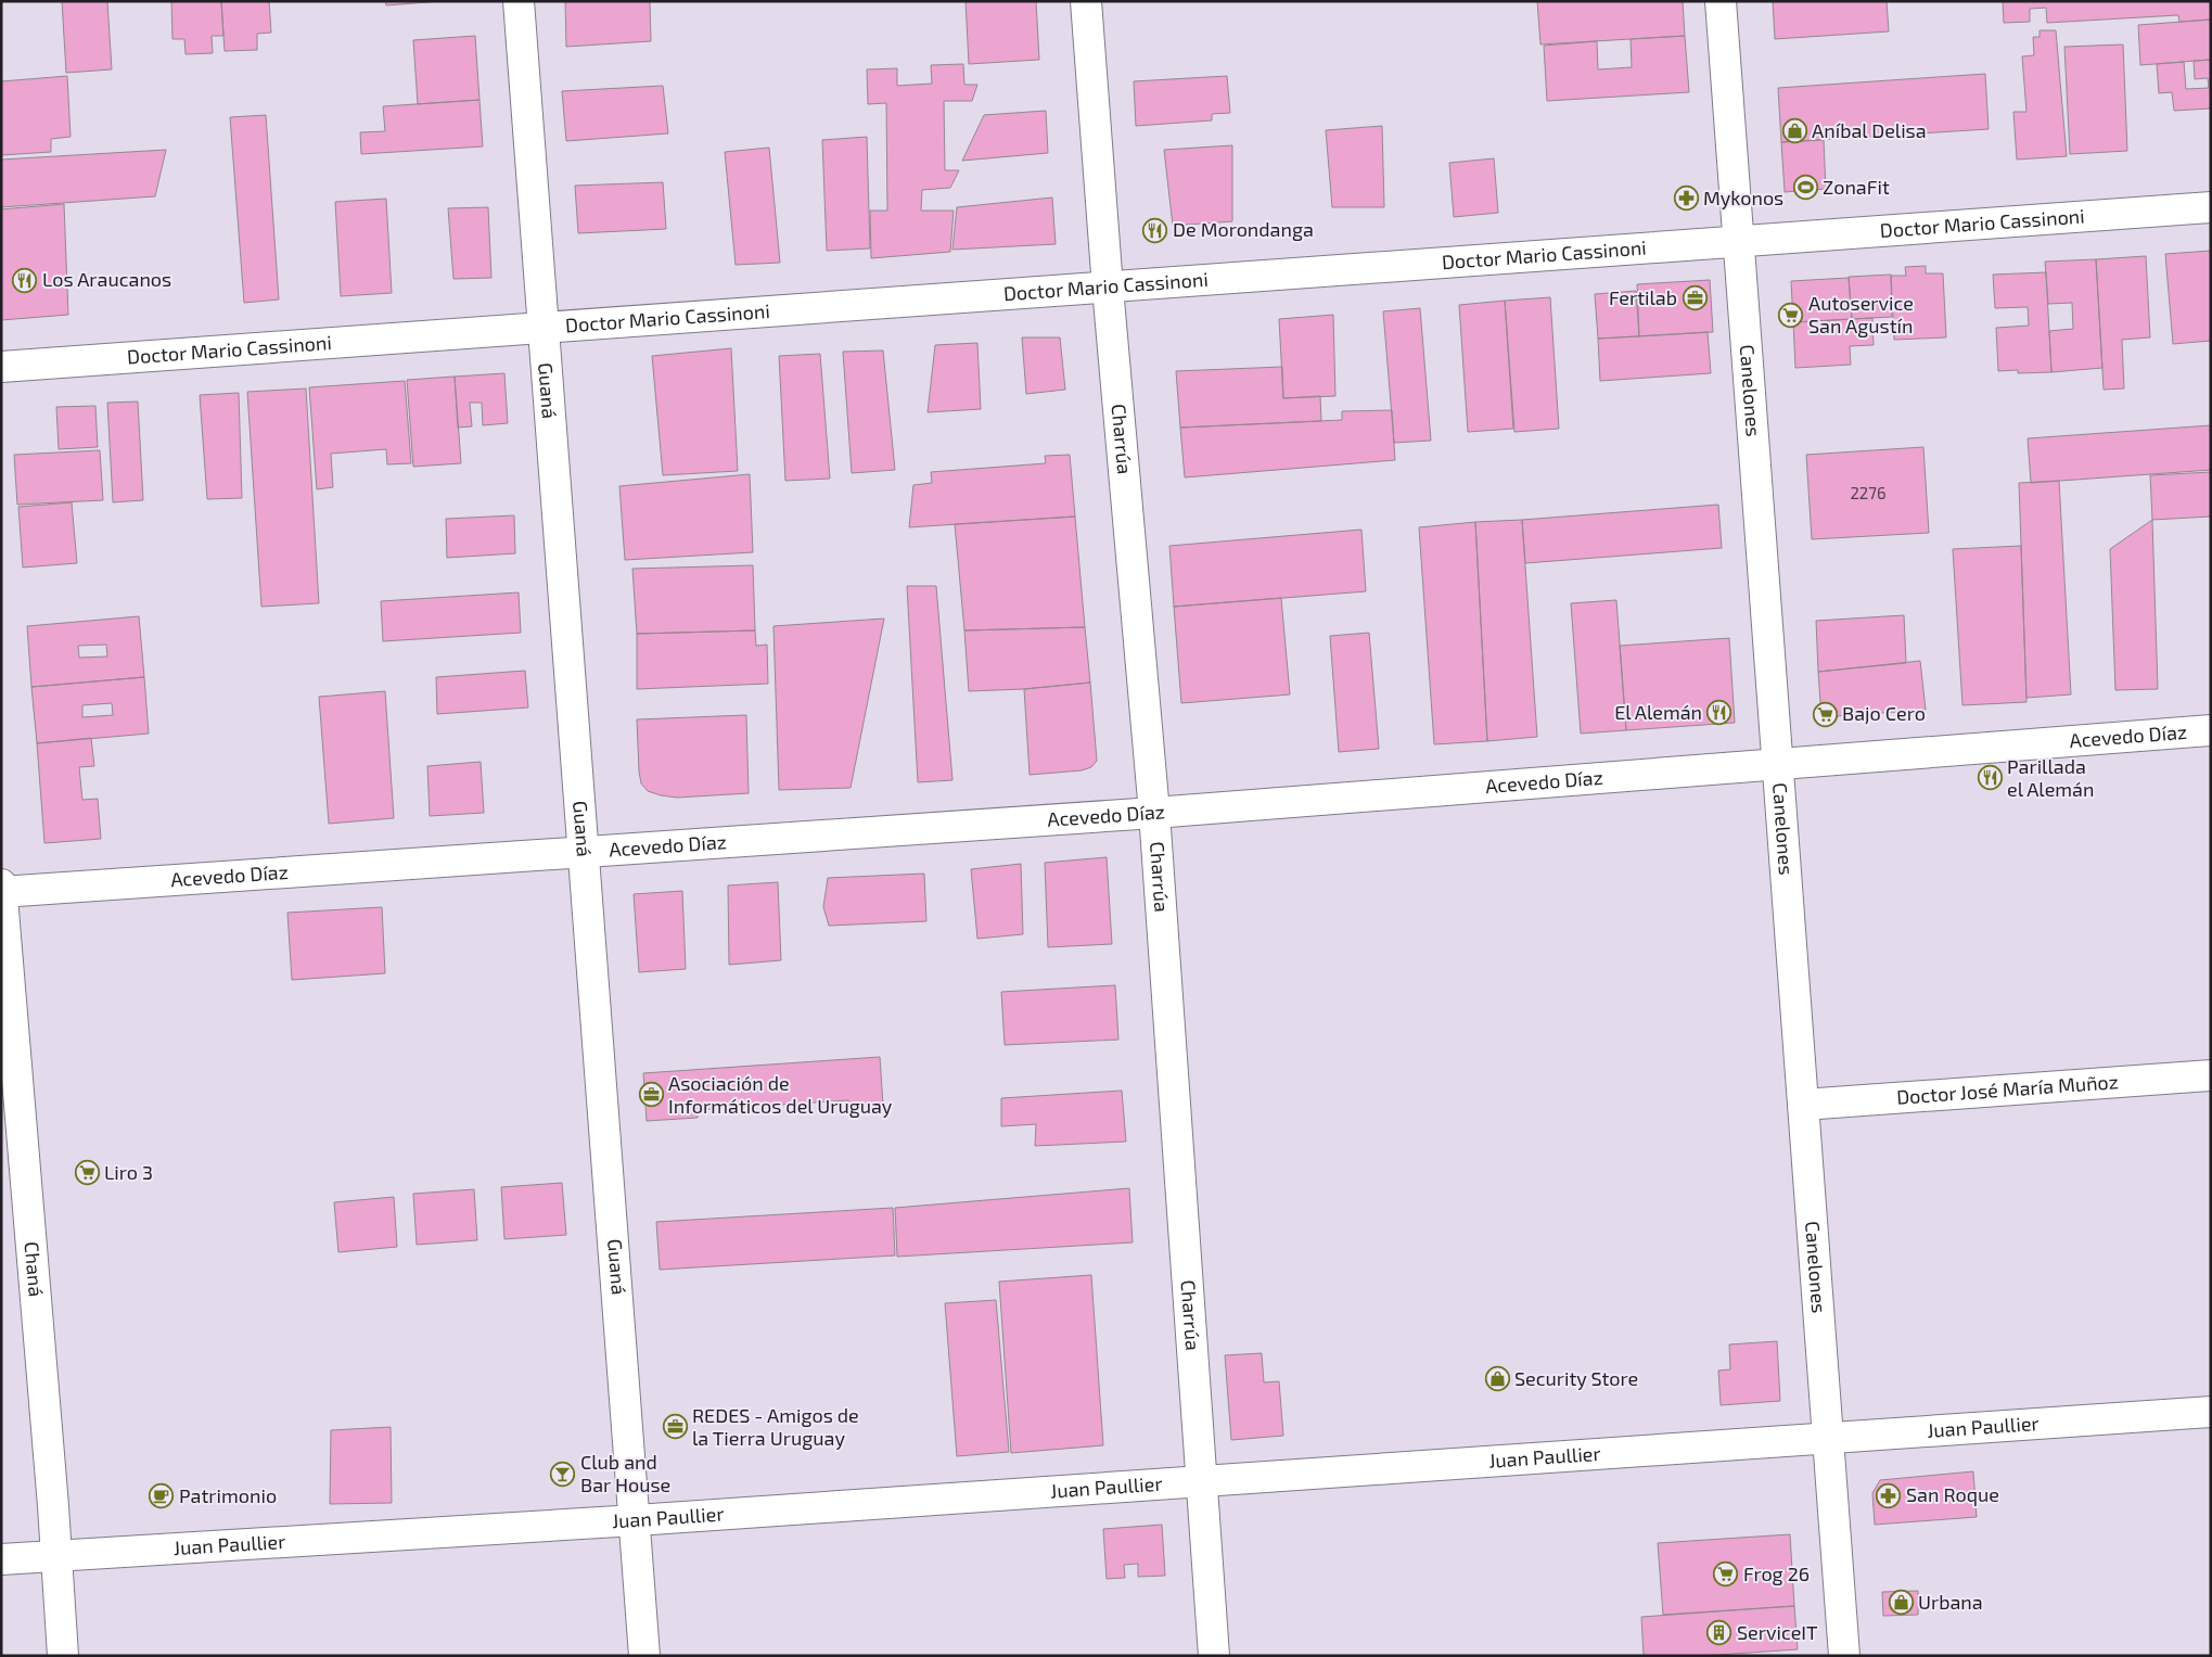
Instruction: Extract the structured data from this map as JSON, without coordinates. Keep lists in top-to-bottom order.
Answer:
{
  "streets": {
    "street": [
      "Doctor Mario Cassinoni",
      "Guaná",
      "Canelones",
      "Charrúa",
      "Acevedo Díaz",
      "Doctor José María Muñoz",
      "Chaná",
      "Juan Paullier"
    ]
  },
  "crossings": [
    ["Doctor Mario Cassinoni", "Guaná"],
    ["Doctor Mario Cassinoni", "Canelones"],
    ["Doctor Mario Cassinoni", "Charrúa"],
    ["Guaná", "Acevedo Díaz"],
    ["Guaná", "Juan Paullier"],
    ["Canelones", "Acevedo Díaz"],
    ["Canelones", "Doctor José María Muñoz"],
    ["Canelones", "Juan Paullier"],
    ["Charrúa", "Acevedo Díaz"],
    ["Charrúa", "Juan Paullier"],
    ["Acevedo Díaz", "Chaná"],
    ["Chaná", "Juan Paullier"]
  ],
  "places": {
    "shop": ["Aníbal Delisa", "Security Store", "Urbana"],
    "sports": ["ZonaFit"],
    "pharmacy": ["Mykonos", "San Roque"],
    "restaurant": [
      "De Morondanga",
      "Los Araucanos",
      "El Alemán",
      "Parillada el Alemán"
    ],
    "office": ["Fertilab", "Asociación de Informáticos del Uruguay", "REDES - Amigos de la Tierra Uruguay"],
    "supermarket": [
      "Autoservice San Agustín",
      "Bajo Cero",
      "Liro 3",
      "Frog 26"
    ],
    "bar": ["Club and Bar House"],
    "cafe": ["Patrimonio"],
    "building": ["ServiceIT"]
  },
  "house_numbers": ["2276"]
}
